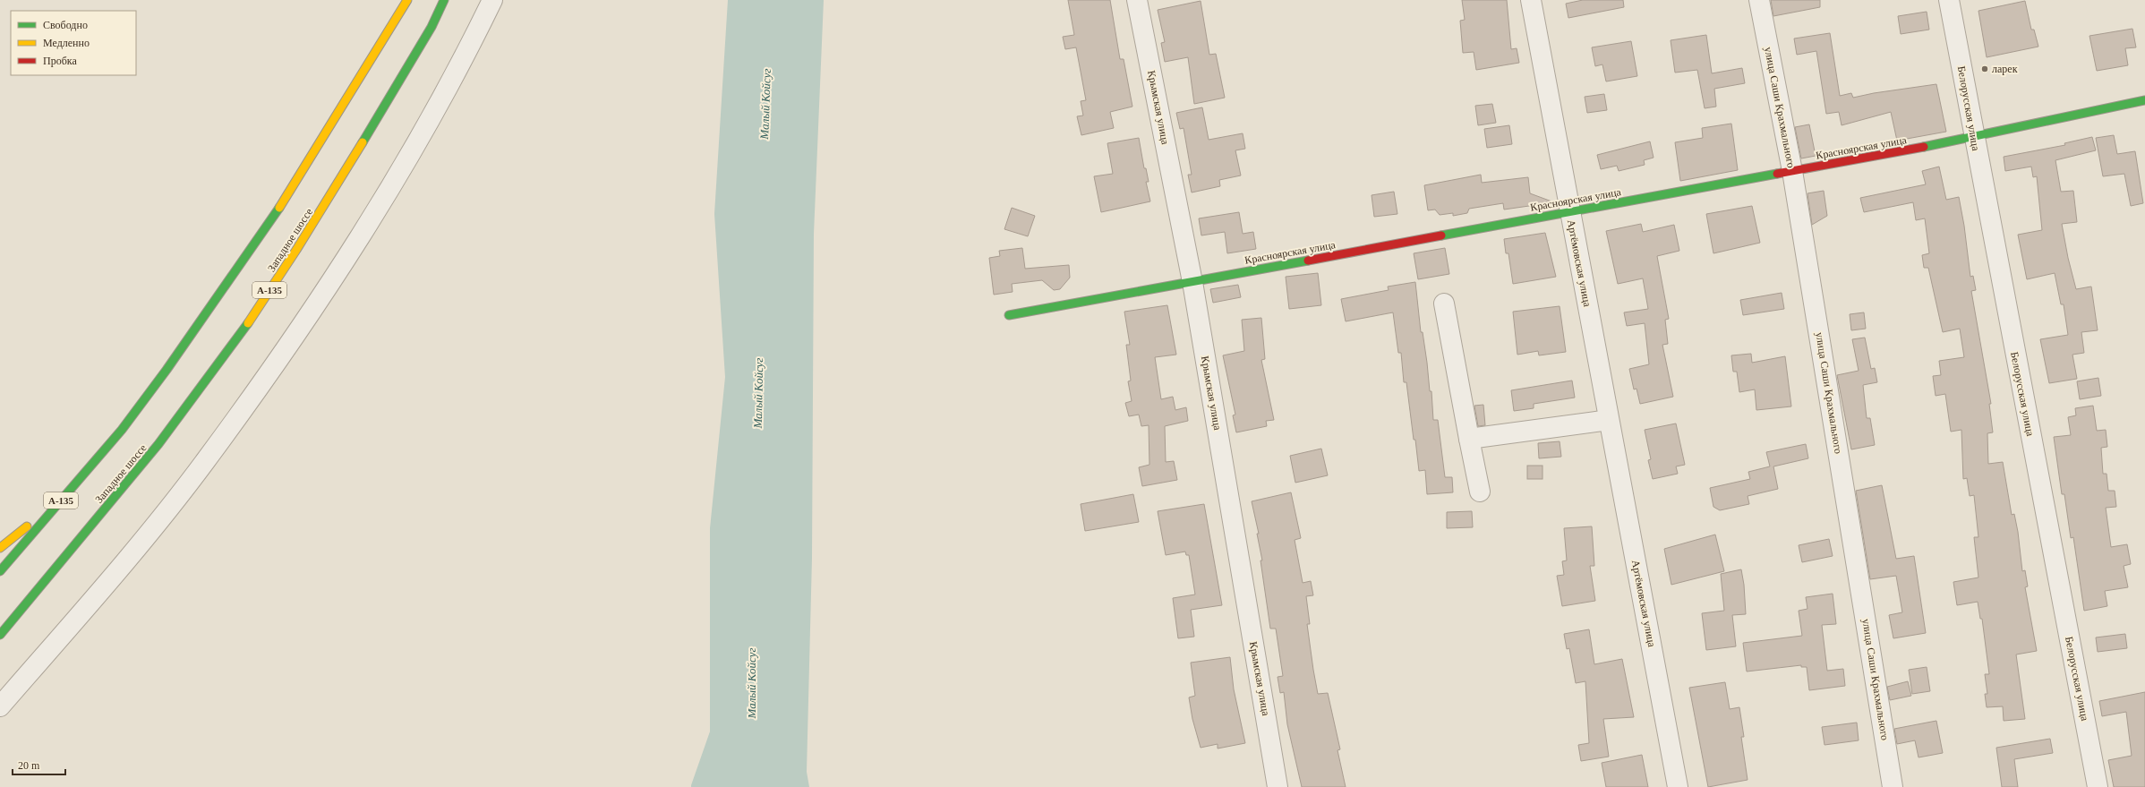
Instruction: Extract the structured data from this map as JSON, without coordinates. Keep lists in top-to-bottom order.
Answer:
{
  "streets": {
    "main road": ["Красноярская улица", "Западное шоссе", "А-135"],
    "street": [
      "Крымская улица",
      "улица Саши Крахмального",
      "Белорусская улица",
      "Артёмовская улица"
    ]
  },
  "crossings": [
    ["Крымская улица", "Красноярская улица"],
    ["улица Саши Крахмального", "Красноярская улица"],
    ["Белорусская улица", "Красноярская улица"],
    ["Красноярская улица", "Артёмовская улица"],
    ["Западное шоссе", "А-135"]
  ],
  "water": ["Малый Койсуг"],
  "places": ["ларек"],
  "legend": ["Свободно", "Медленно", "Пробка"],
  "scale_bar": "20 m"
}
